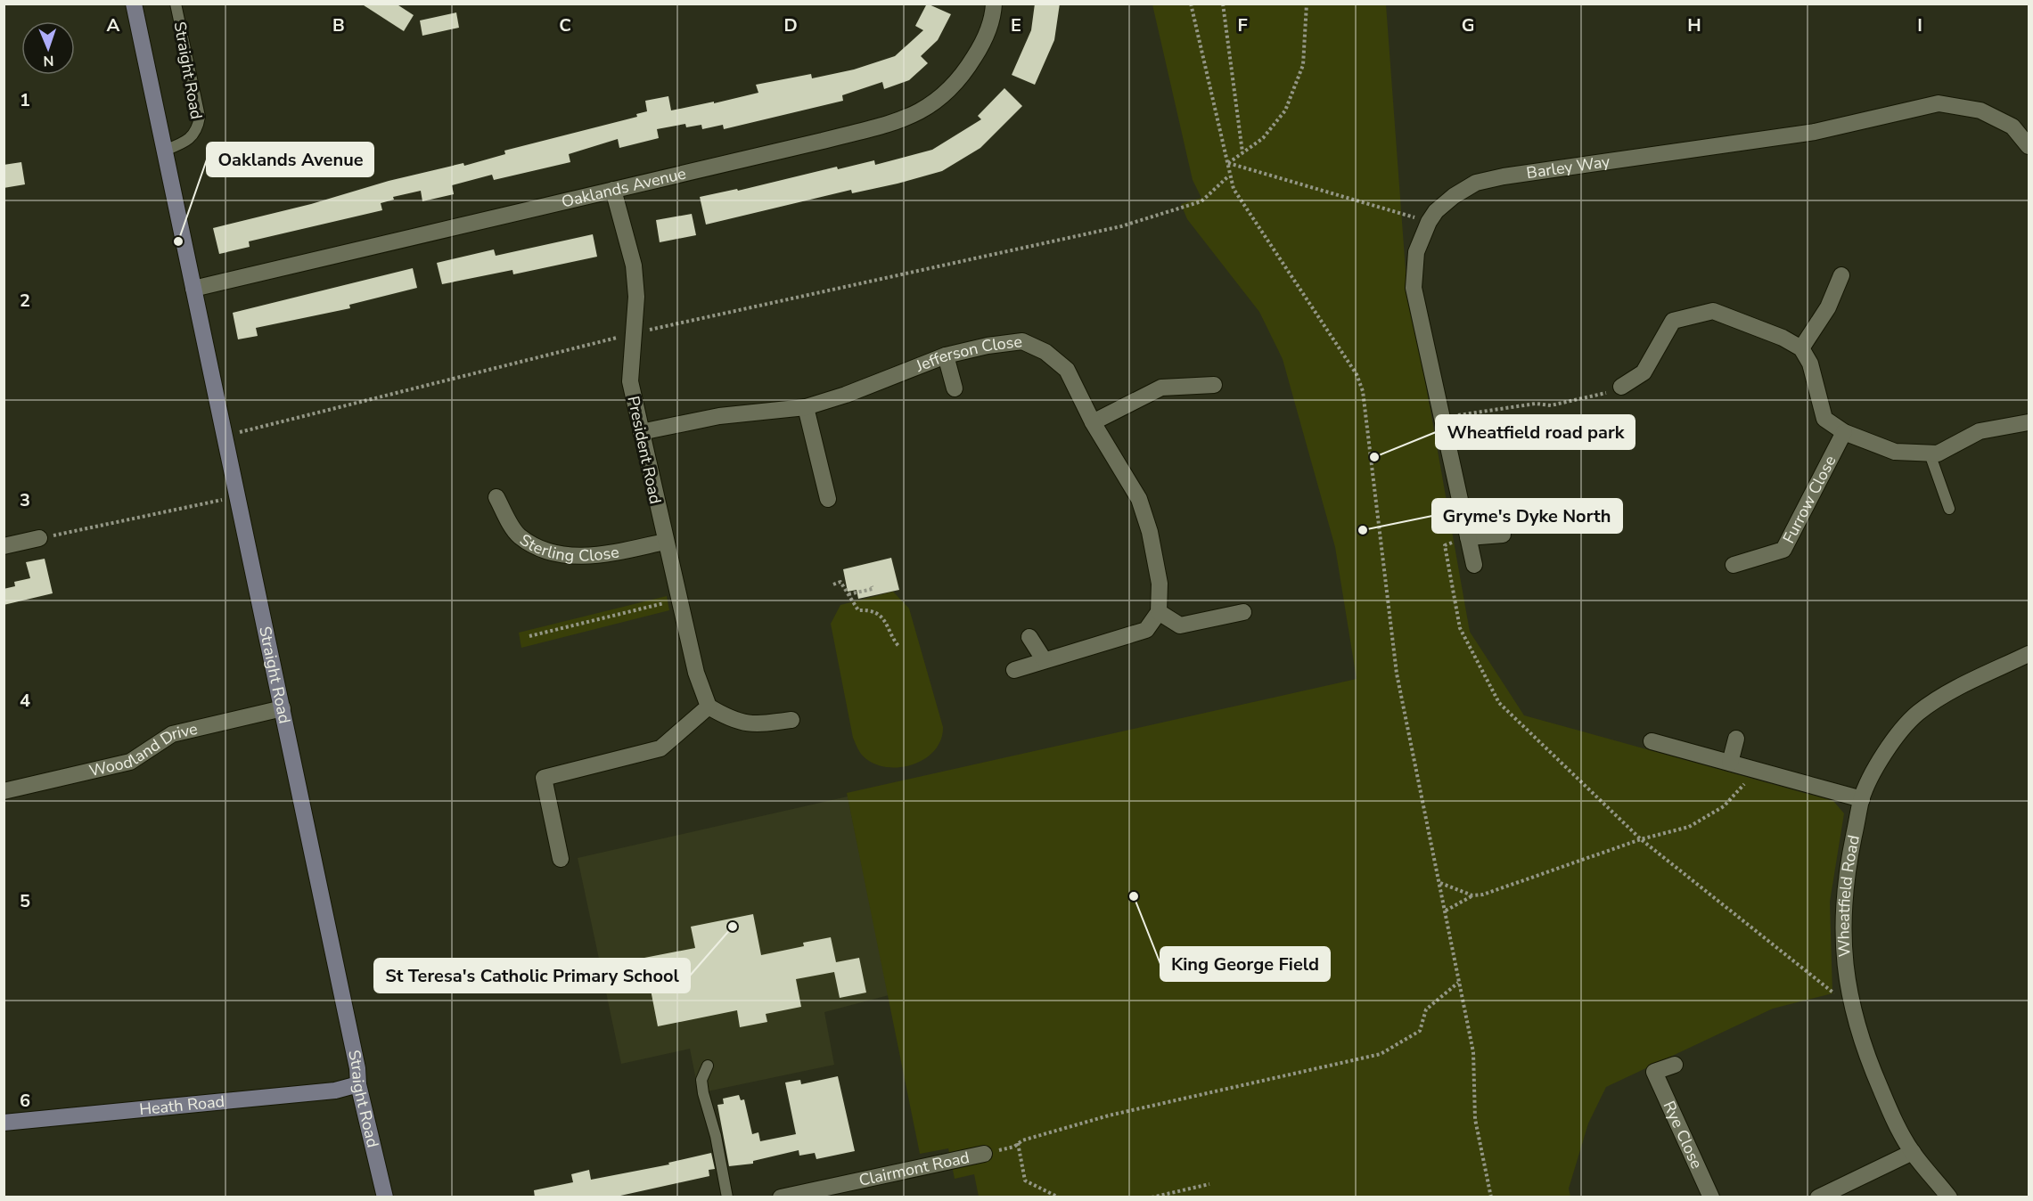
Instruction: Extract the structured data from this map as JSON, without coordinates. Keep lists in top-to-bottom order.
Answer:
{
  "streets": {
    "street": [
      "Straight Road",
      "Barley Way",
      "Oaklands Avenue",
      "Jefferson Close",
      "President Road",
      "Furrow Close",
      "Sterling Close",
      "Woodland Drive",
      "Wheatfield Road",
      "Heath Road",
      "Rye Close",
      "Clairmont Road"
    ]
  },
  "crossings": [
    ["Straight Road", "Oaklands Avenue"],
    ["Straight Road", "Woodland Drive"],
    ["Straight Road", "Heath Road"],
    ["Oaklands Avenue", "President Road"],
    ["Jefferson Close", "President Road"],
    ["President Road", "Sterling Close"]
  ],
  "places": [
    "Oaklands Avenue",
    "Wheatfield road park",
    "Gryme's Dyke North",
    "King George Field",
    "St Teresa's Catholic Primary School"
  ],
  "north": "bottom",
  "grid": {
    "columns": [
      "A",
      "B",
      "C",
      "D",
      "E",
      "F",
      "G",
      "H",
      "I"
    ],
    "rows": [
      "1",
      "2",
      "3",
      "4",
      "5",
      "6"
    ]
  }
}
